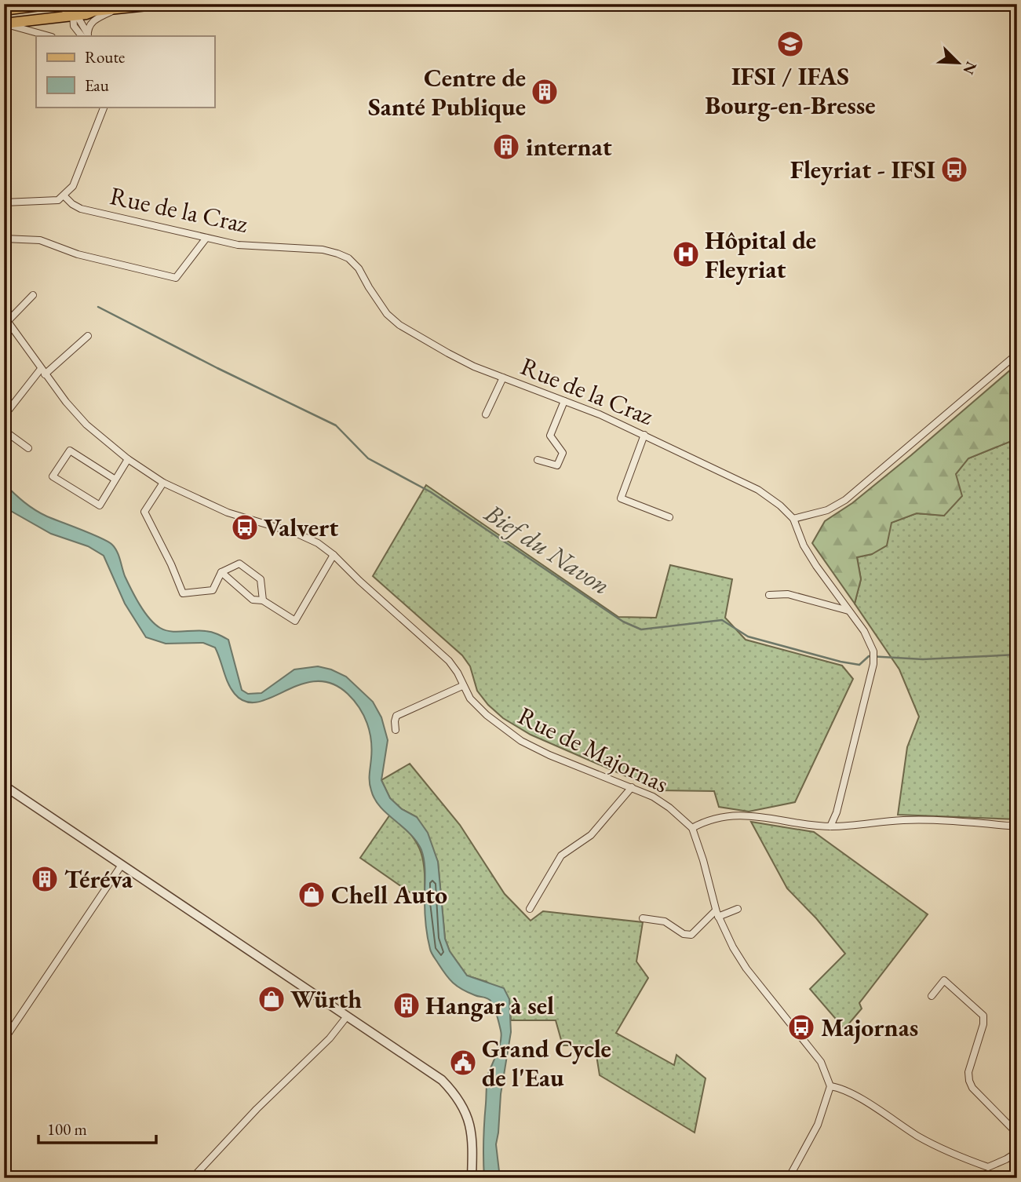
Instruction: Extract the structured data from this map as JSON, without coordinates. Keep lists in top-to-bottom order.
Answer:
{
  "streets": {
    "street": ["Rue de la Craz", "Rue de Majornas"]
  },
  "water": ["Bief du Navon"],
  "places": {
    "school or university": ["IFSI / IFAS Bourg-en-Bresse"],
    "building": [
      "Centre de Santé Publique",
      "internat",
      "Téréva",
      "Hangar à sel"
    ],
    "bus stop": ["Fleyriat - IFSI", "Valvert", "Majornas"],
    "hospital": ["Hôpital de Fleyriat"],
    "shop": ["Chell Auto", "Würth"],
    "public building": ["Grand Cycle de l'Eau"]
  },
  "legend": ["Route", "Eau"],
  "scale_bar": "100 m",
  "north": "bottom right"
}
